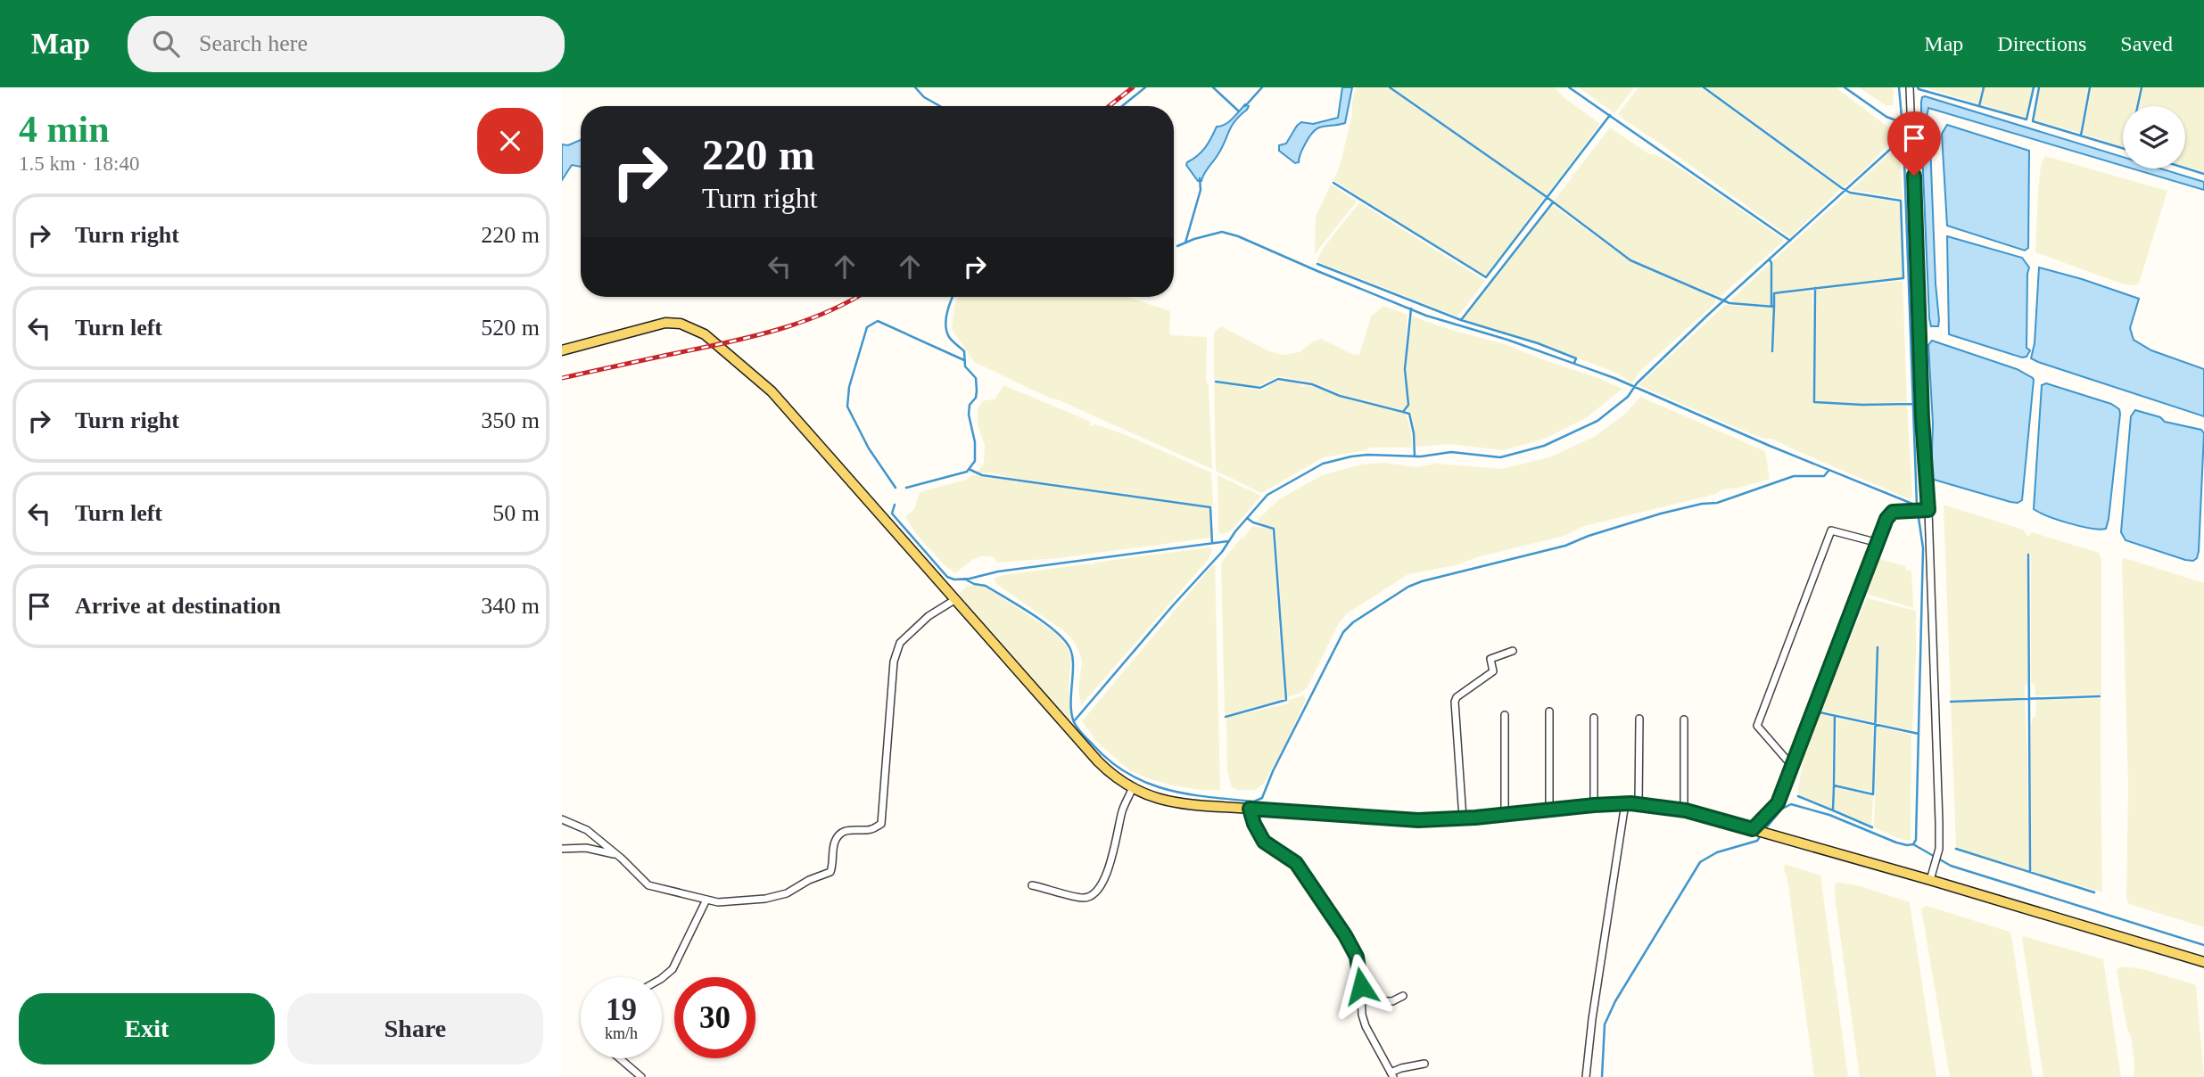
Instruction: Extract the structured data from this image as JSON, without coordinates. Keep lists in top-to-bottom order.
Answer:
{
  "page": {
    "header": "Map",
    "search": "Search here",
    "nav": ["Map", "Directions", "Saved"],
    "heading": ["4 min", "1.5 km · 18:40"],
    "turn": ["220 m", "Turn right"],
    "list": [
      {
        "name": "Turn right",
        "value": "220 m"
      },
      {
        "name": "Turn left",
        "value": "520 m"
      },
      {
        "name": "Turn right",
        "value": "350 m"
      },
      {
        "name": "Turn left",
        "value": "50 m"
      },
      {
        "name": "Arrive at destination",
        "value": "340 m"
      }
    ],
    "speed": "19 km/h",
    "limit": "30",
    "buttons": ["Exit", "Share"]
  }
}
